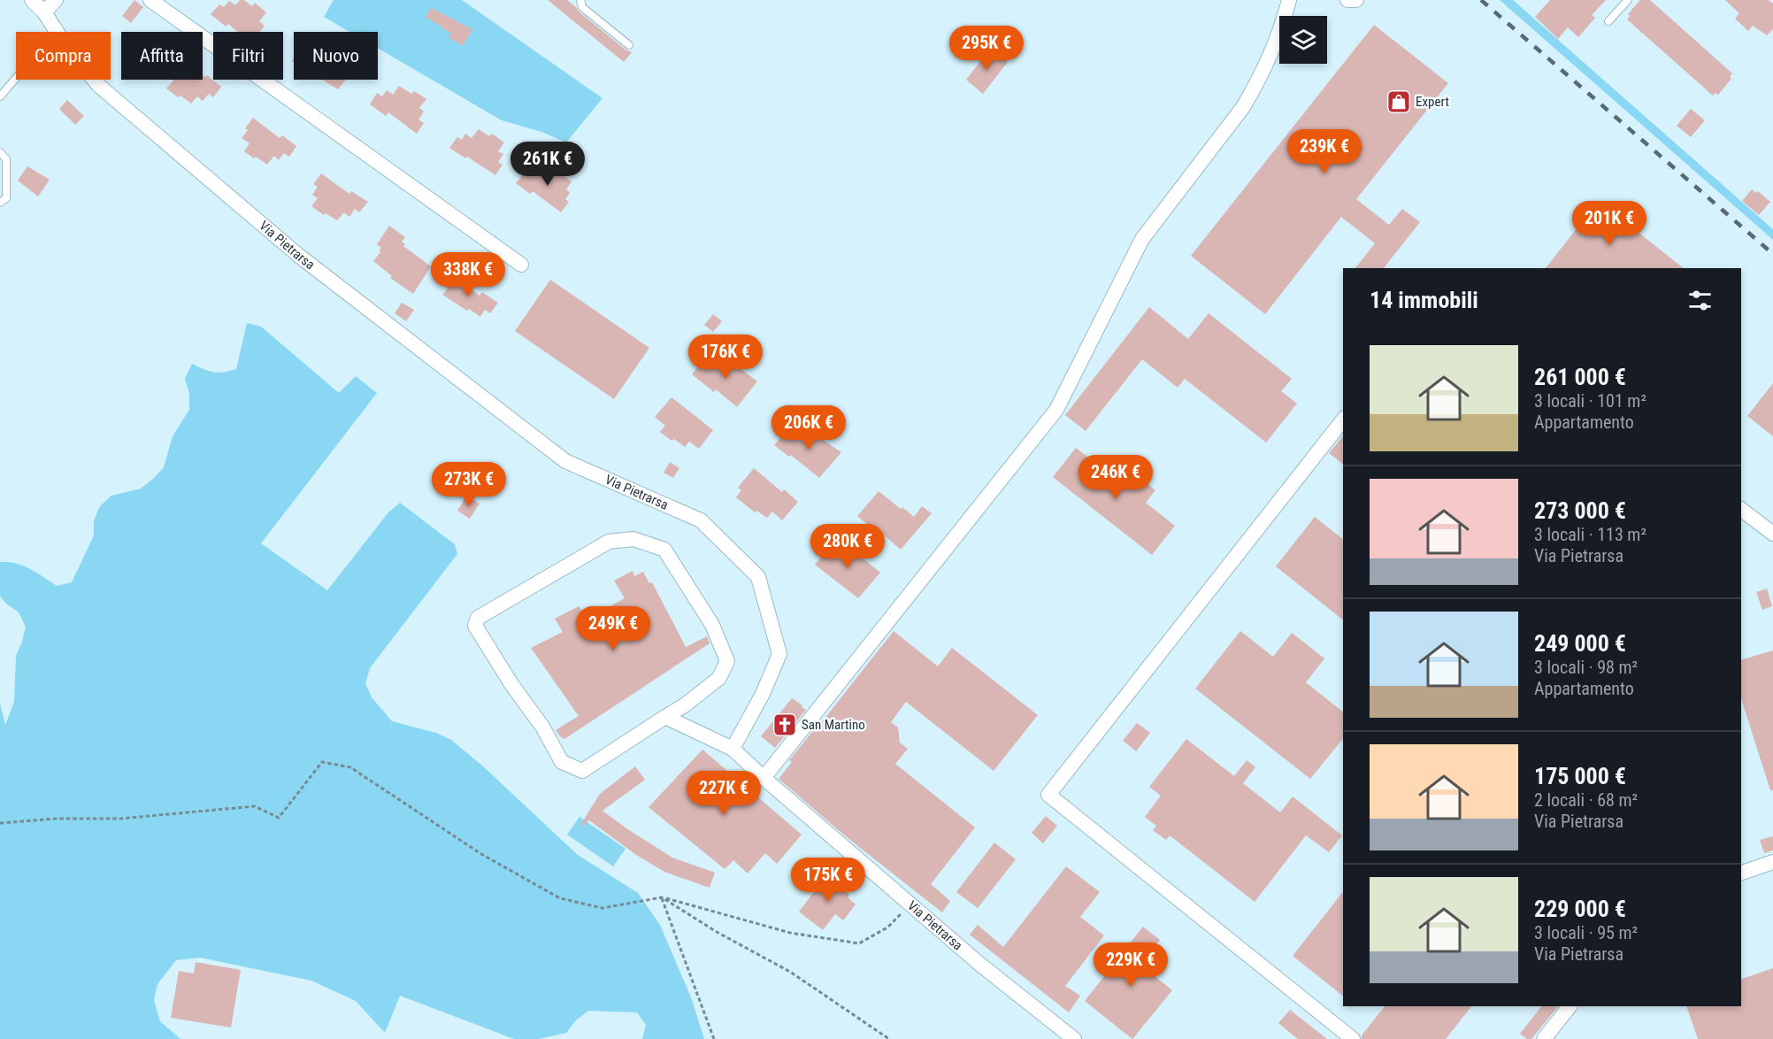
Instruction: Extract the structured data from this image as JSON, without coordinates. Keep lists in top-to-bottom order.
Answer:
{
  "streets": {
    "street": ["Via Pietrarsa"]
  },
  "places": {
    "shop": ["Expert"],
    "church": ["San Martino"]
  },
  "page": {
    "price": [
      "295K €",
      "239K €",
      "261K €",
      "201K €",
      "338K €",
      "176K €",
      "206K €",
      "246K €",
      "273K €",
      "280K €",
      "249K €",
      "227K €",
      "175K €",
      "229K €"
    ],
    "chip": [
      "Compra",
      "Affitta",
      "Filtri",
      "Nuovo"
    ],
    "heading": "14 immobili",
    "list": [
      {
        "name": "261 000 €",
        "note": "3 locali · 101 m² · Appartamento"
      },
      {
        "name": "273 000 €",
        "note": "3 locali · 113 m² · Via Pietrarsa"
      },
      {
        "name": "249 000 €",
        "note": "3 locali · 98 m² · Appartamento"
      },
      {
        "name": "175 000 €",
        "note": "2 locali · 68 m² · Via Pietrarsa"
      },
      {
        "name": "229 000 €",
        "note": "3 locali · 95 m² · Via Pietrarsa"
      }
    ]
  }
}
